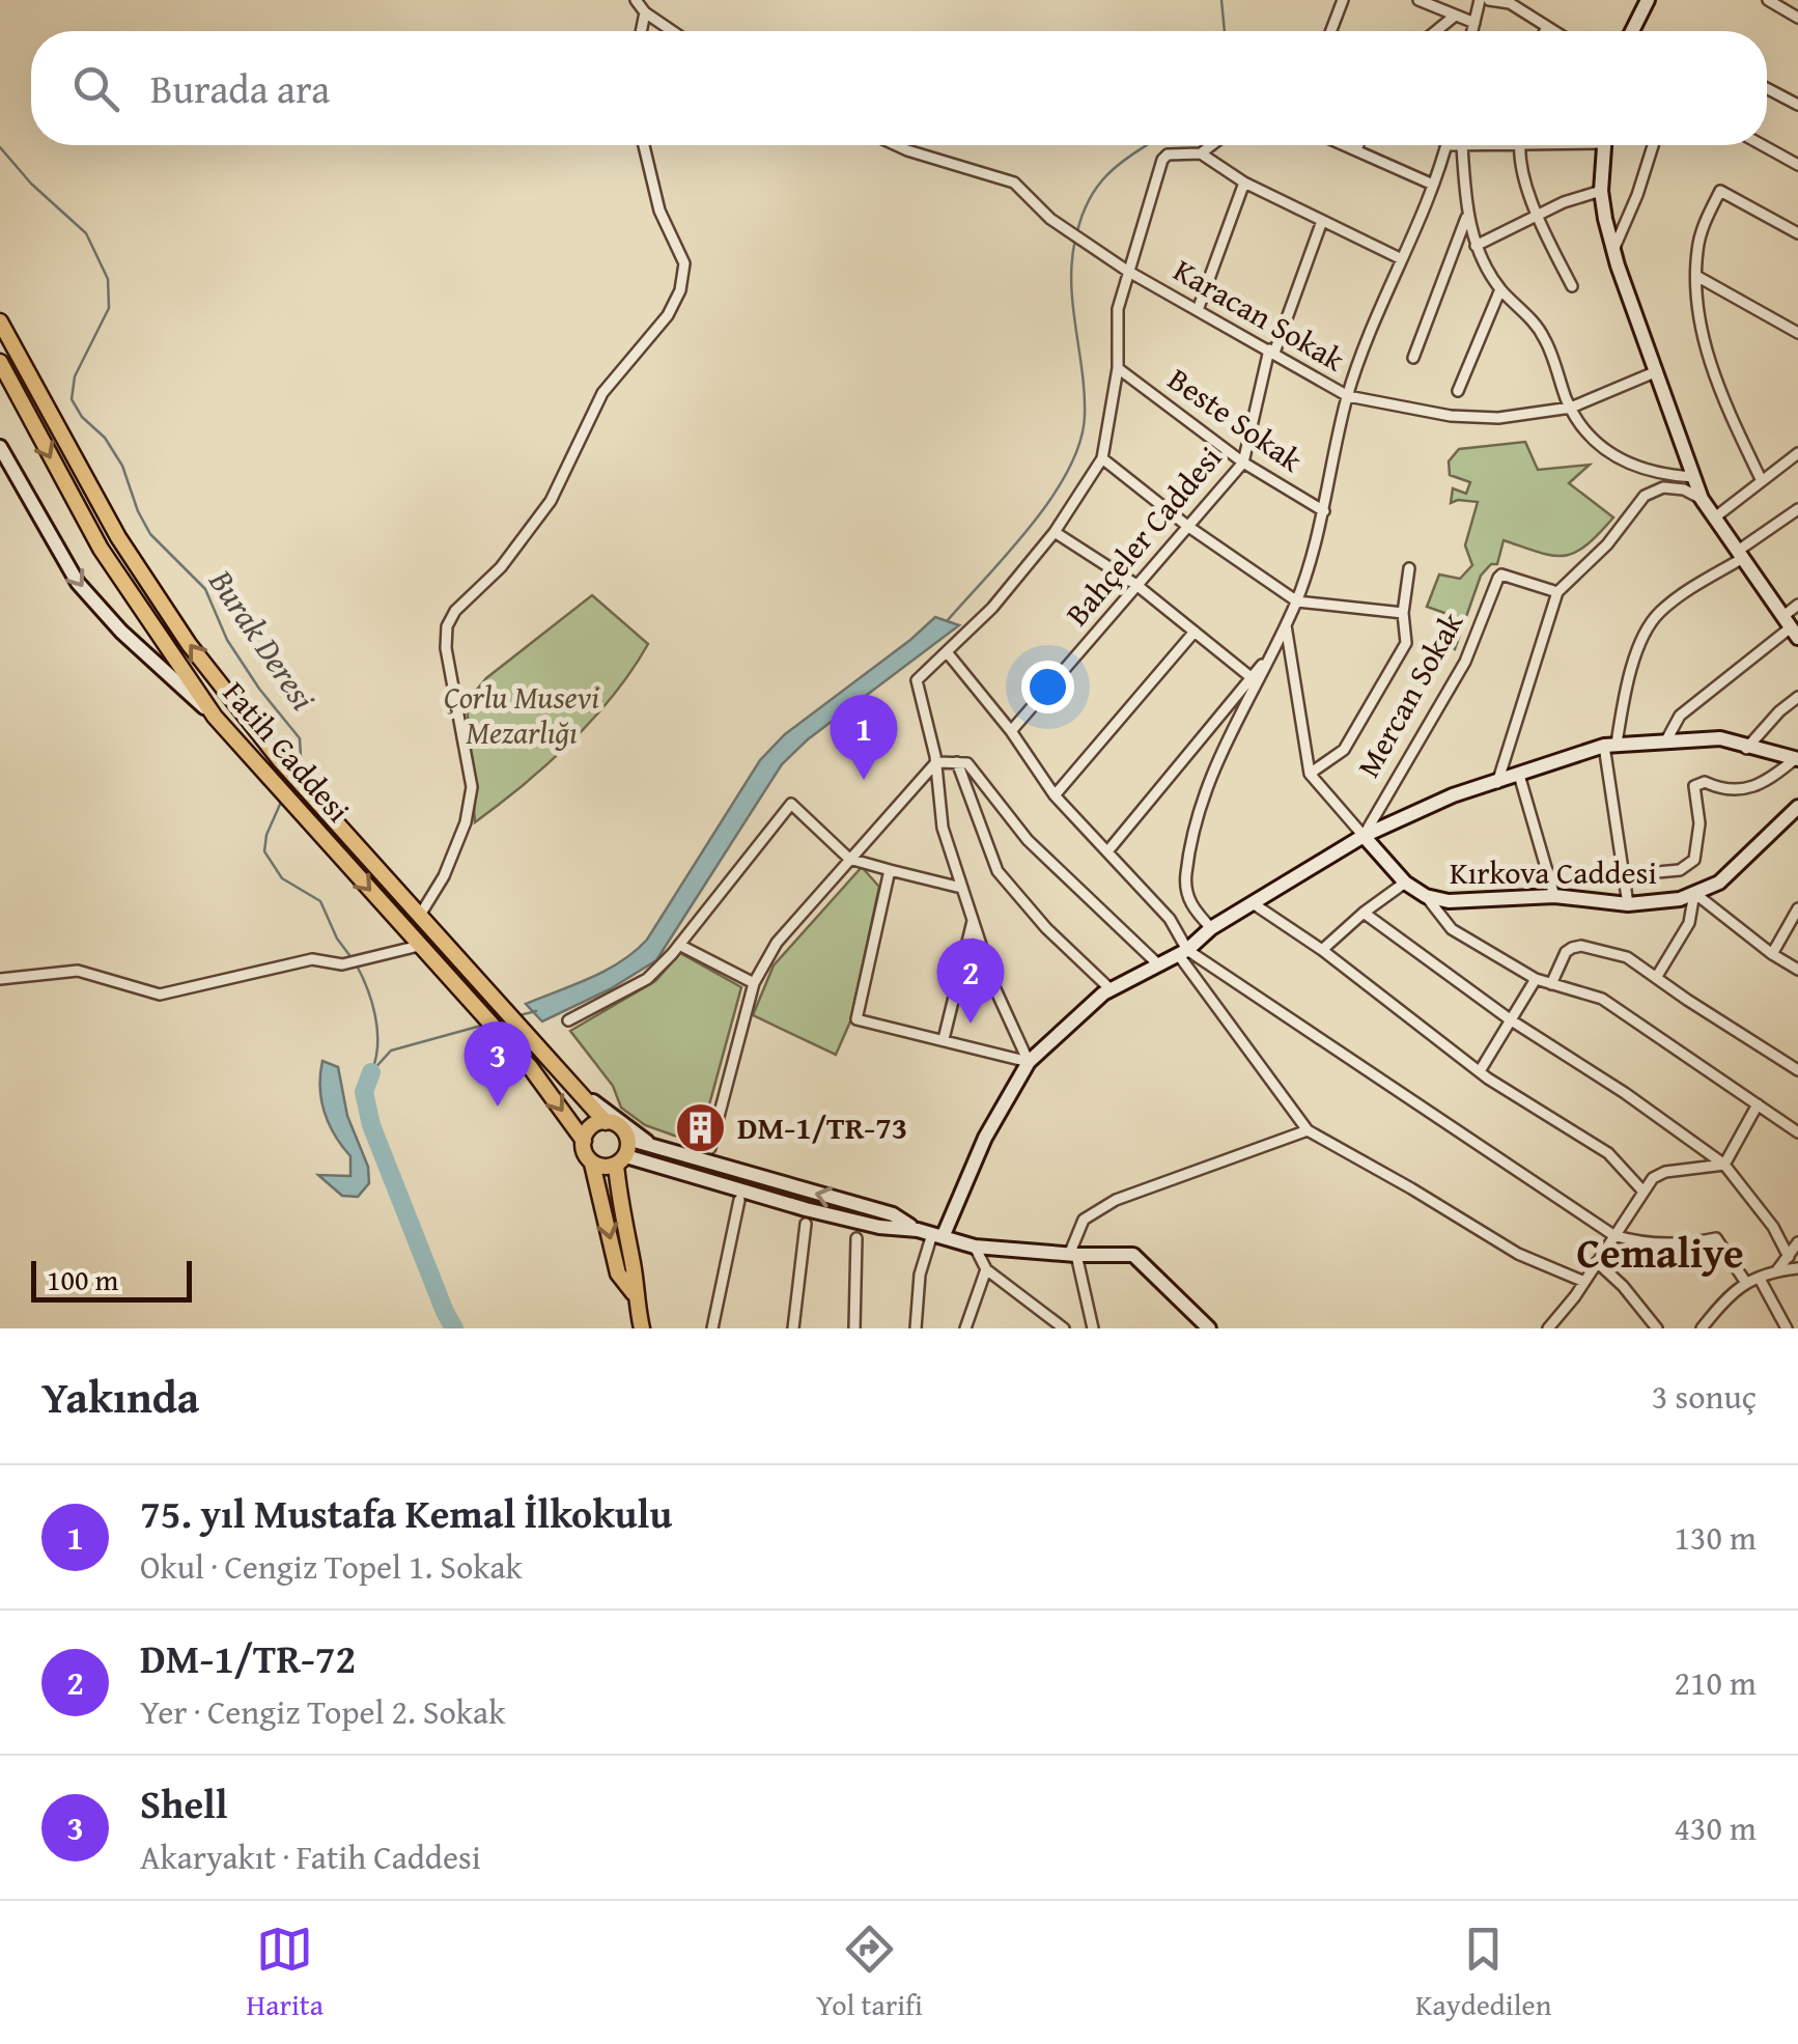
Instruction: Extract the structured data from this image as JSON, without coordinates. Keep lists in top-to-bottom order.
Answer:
{
  "streets": {
    "main road": ["Fatih Caddesi", "Kırkova Caddesi"],
    "street": [
      "Karacan Sokak",
      "Beste Sokak",
      "Bahçeler Caddesi",
      "Mercan Sokak"
    ]
  },
  "crossings": [
    ["Karacan Sokak", "Bahçeler Caddesi"],
    ["Beste Sokak", "Bahçeler Caddesi"],
    ["Mercan Sokak", "Kırkova Caddesi"]
  ],
  "districts": ["Cemaliye"],
  "water": ["Burak Deresi"],
  "parks": ["Çorlu Musevi Mezarlığı"],
  "places": {
    "building": ["DM-1/TR-73"]
  },
  "scale_bar": "100 m",
  "page": {
    "search": "Burada ara",
    "pins": ["1", "2", "3"],
    "scale": "100 m",
    "heading": ["Yakında", "3 sonuç"],
    "list": [
      {
        "mark": "1",
        "name": "75. yıl Mustafa Kemal İlkokulu",
        "note": "Okul · Cengiz Topel 1. Sokak",
        "value": "130 m"
      },
      {
        "mark": "2",
        "name": "DM-1/TR-72",
        "note": "Yer · Cengiz Topel 2. Sokak",
        "value": "210 m"
      },
      {
        "mark": "3",
        "name": "Shell",
        "note": "Akaryakıt · Fatih Caddesi",
        "value": "430 m"
      }
    ],
    "nav": ["Harita", "Yol tarifi", "Kaydedilen"]
  }
}
